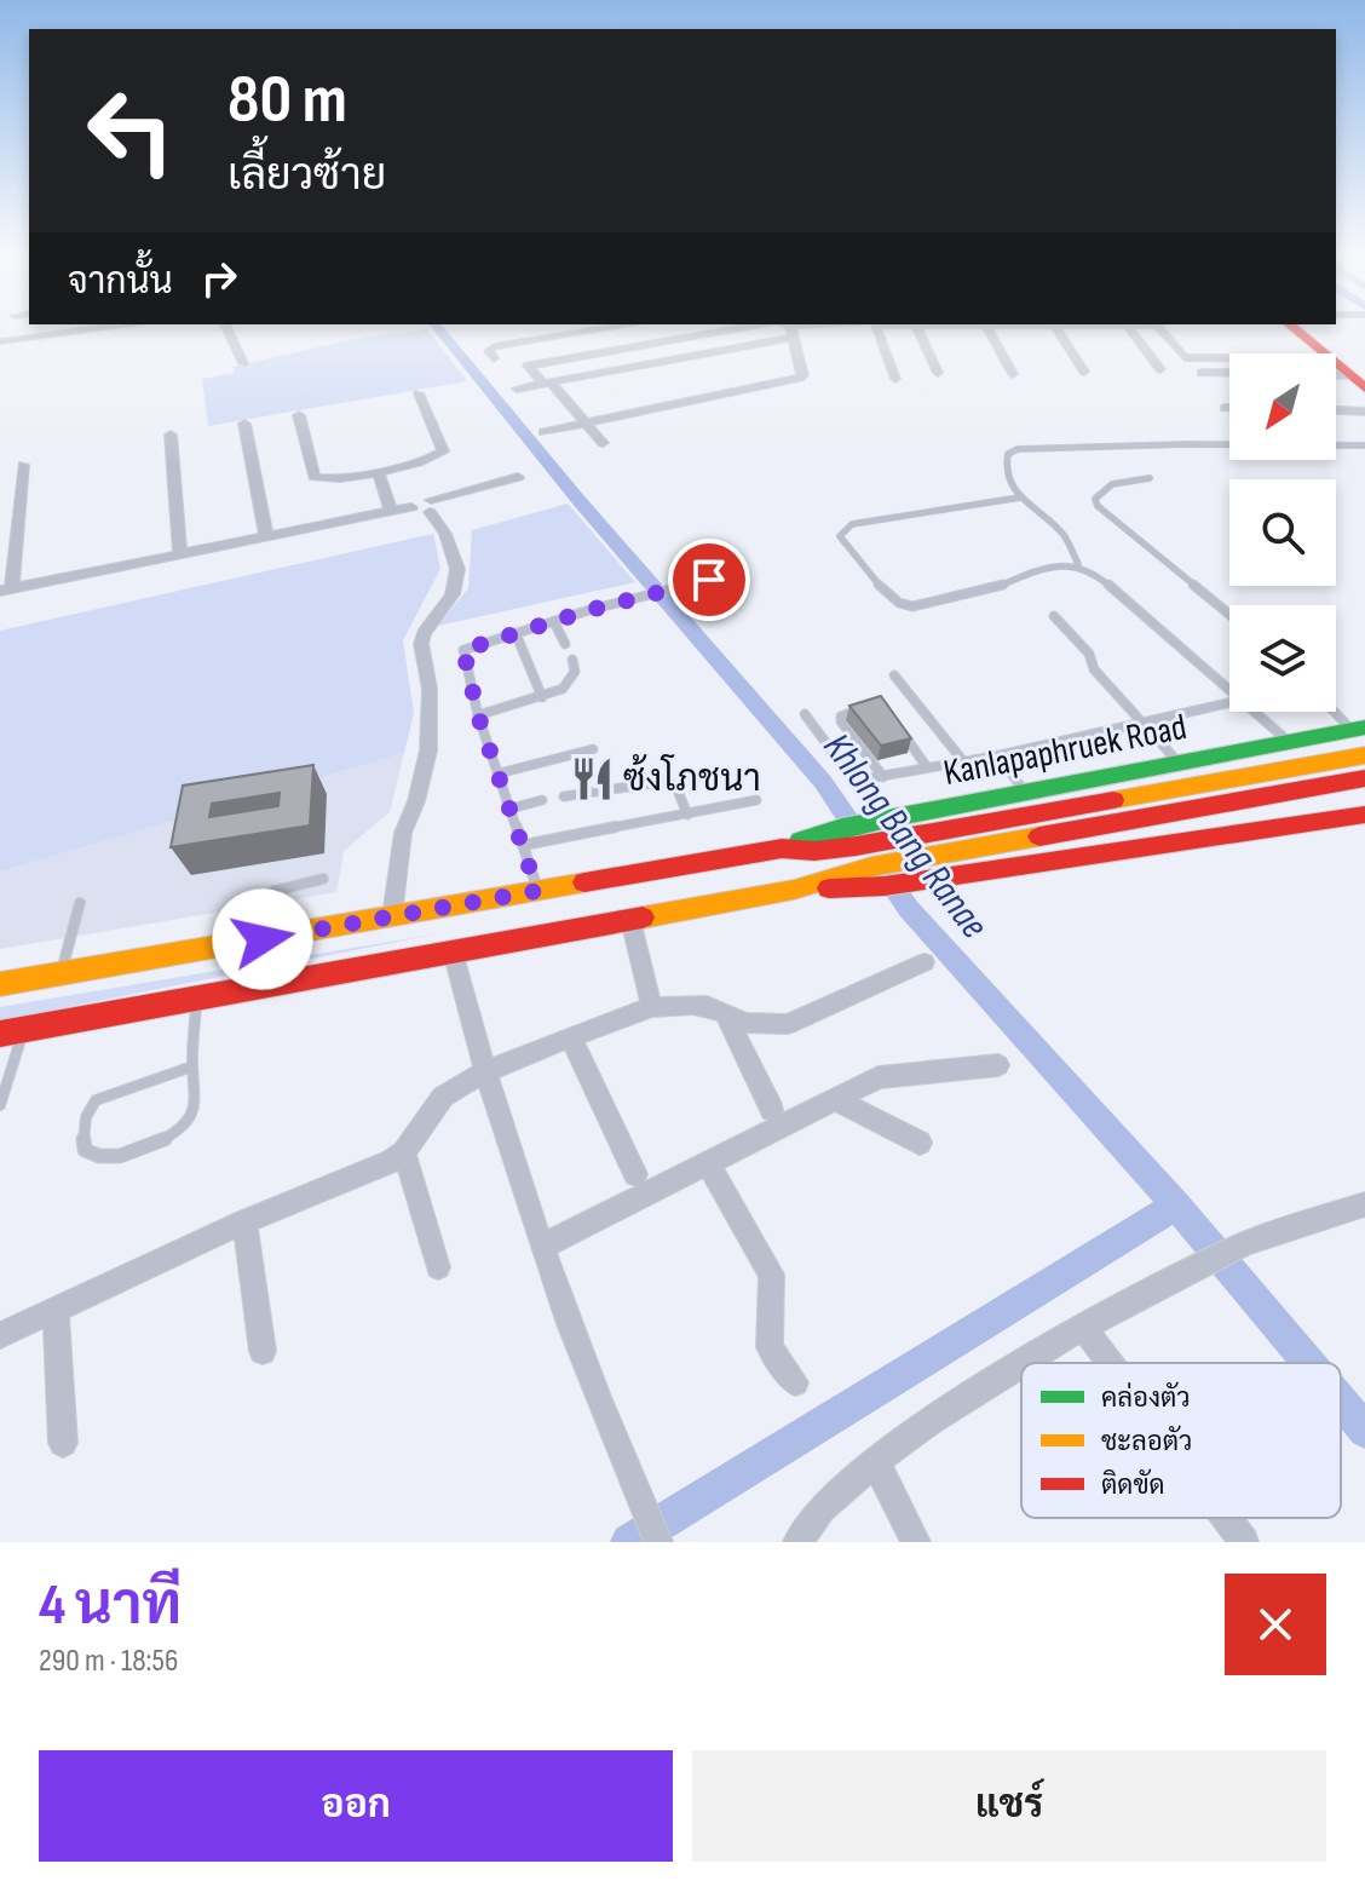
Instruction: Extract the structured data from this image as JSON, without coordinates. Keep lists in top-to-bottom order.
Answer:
{
  "streets": {
    "main road": ["Kanlapaphruek Road"]
  },
  "water": ["Khlong Bang Ranae"],
  "places": {
    "restaurant": ["ซ้งโภชนา"]
  },
  "legend": ["คล่องตัว", "ชะลอตัว", "ติดขัด"],
  "north": "bottom left",
  "page": {
    "turn": ["80 m", "เลี้ยวซ้าย"],
    "then": "จากนั้น",
    "heading": ["4 นาที", "290 m · 18:56"],
    "buttons": ["ออก", "แชร์"]
  }
}
